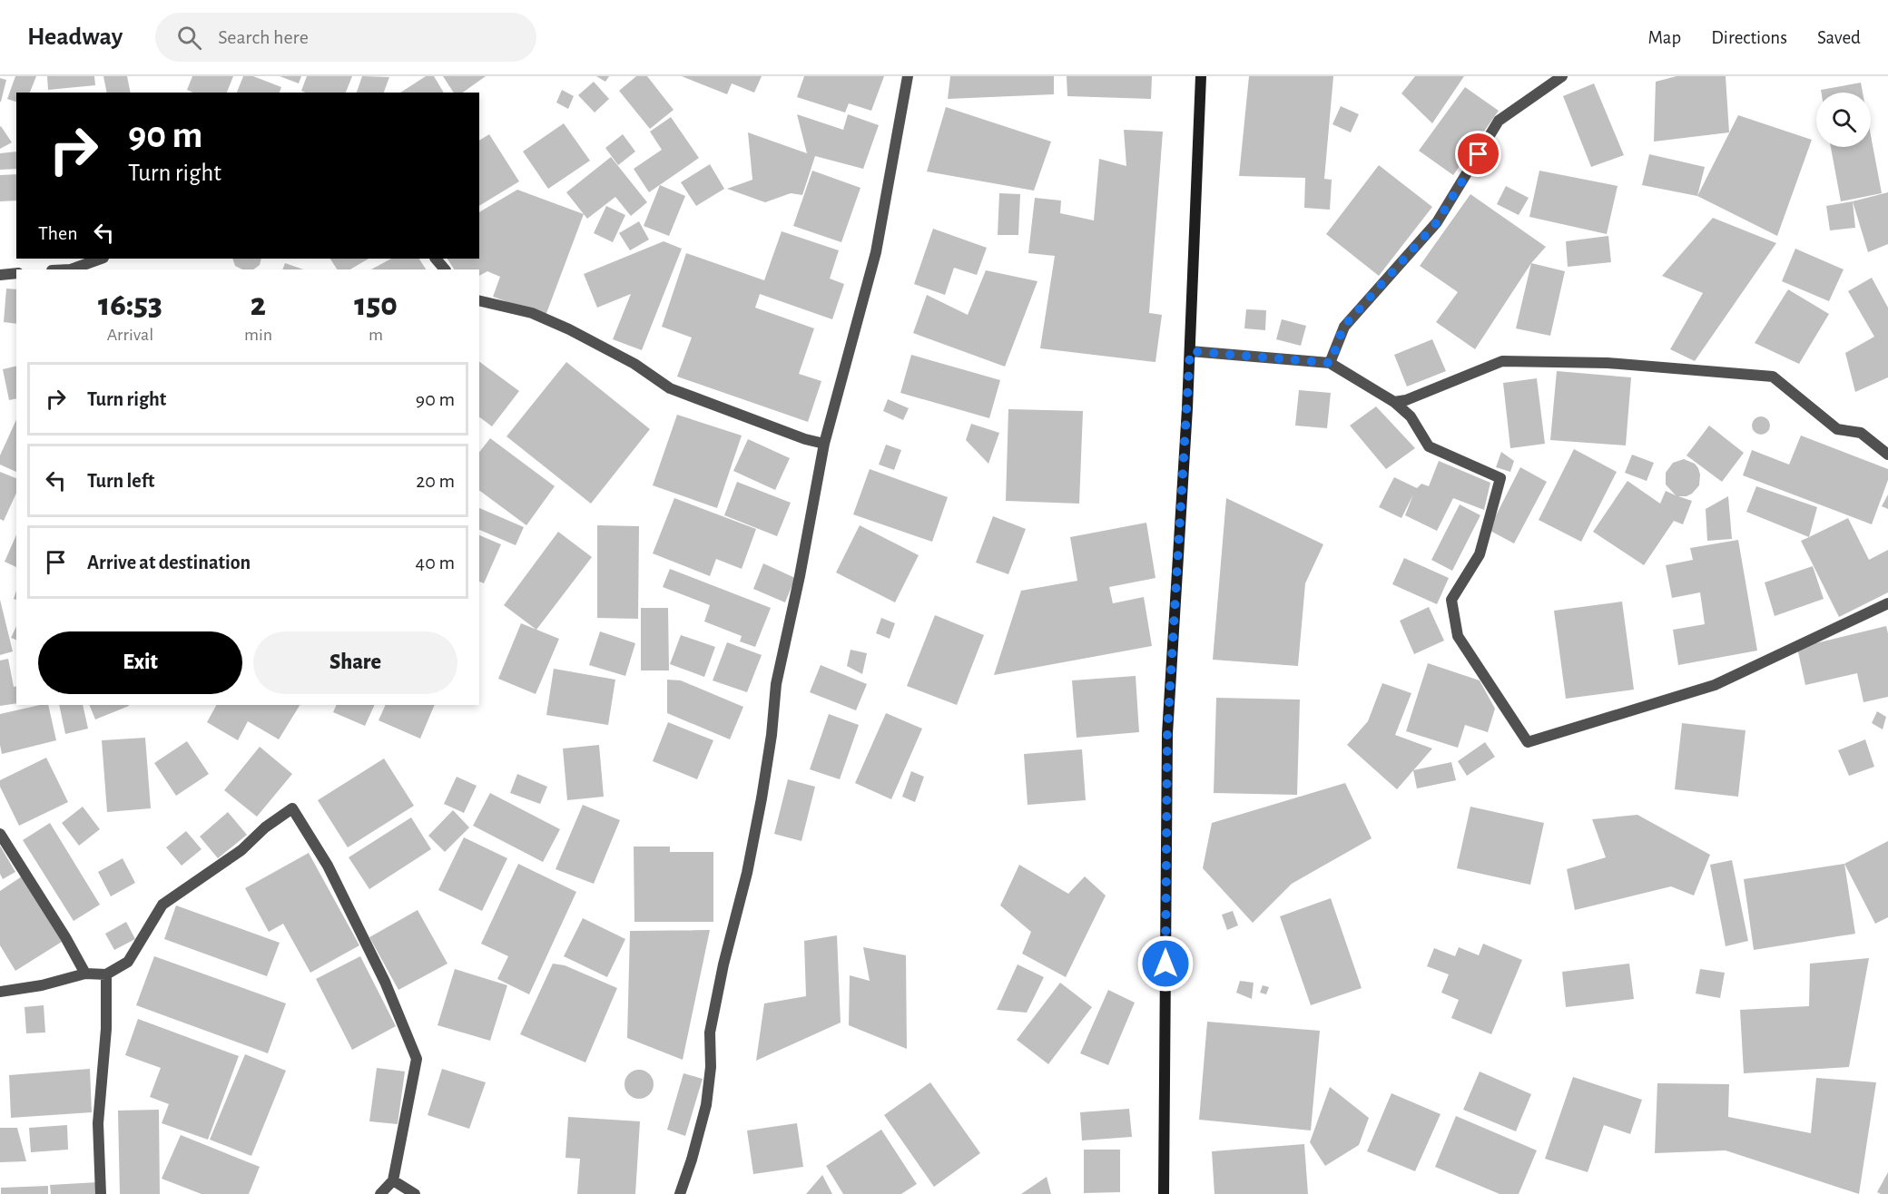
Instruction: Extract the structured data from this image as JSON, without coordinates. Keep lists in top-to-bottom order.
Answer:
{
  "page": {
    "header": "Headway",
    "search": "Search here",
    "nav": ["Map", "Directions", "Saved"],
    "turn": ["90 m", "Turn right"],
    "then": "Then",
    "eta": [
      "16:53",
      "Arrival",
      "2",
      "min",
      "150",
      "m"
    ],
    "list": [
      {
        "name": "Turn right",
        "value": "90 m"
      },
      {
        "name": "Turn left",
        "value": "20 m"
      },
      {
        "name": "Arrive at destination",
        "value": "40 m"
      }
    ],
    "buttons": ["Exit", "Share"]
  }
}
